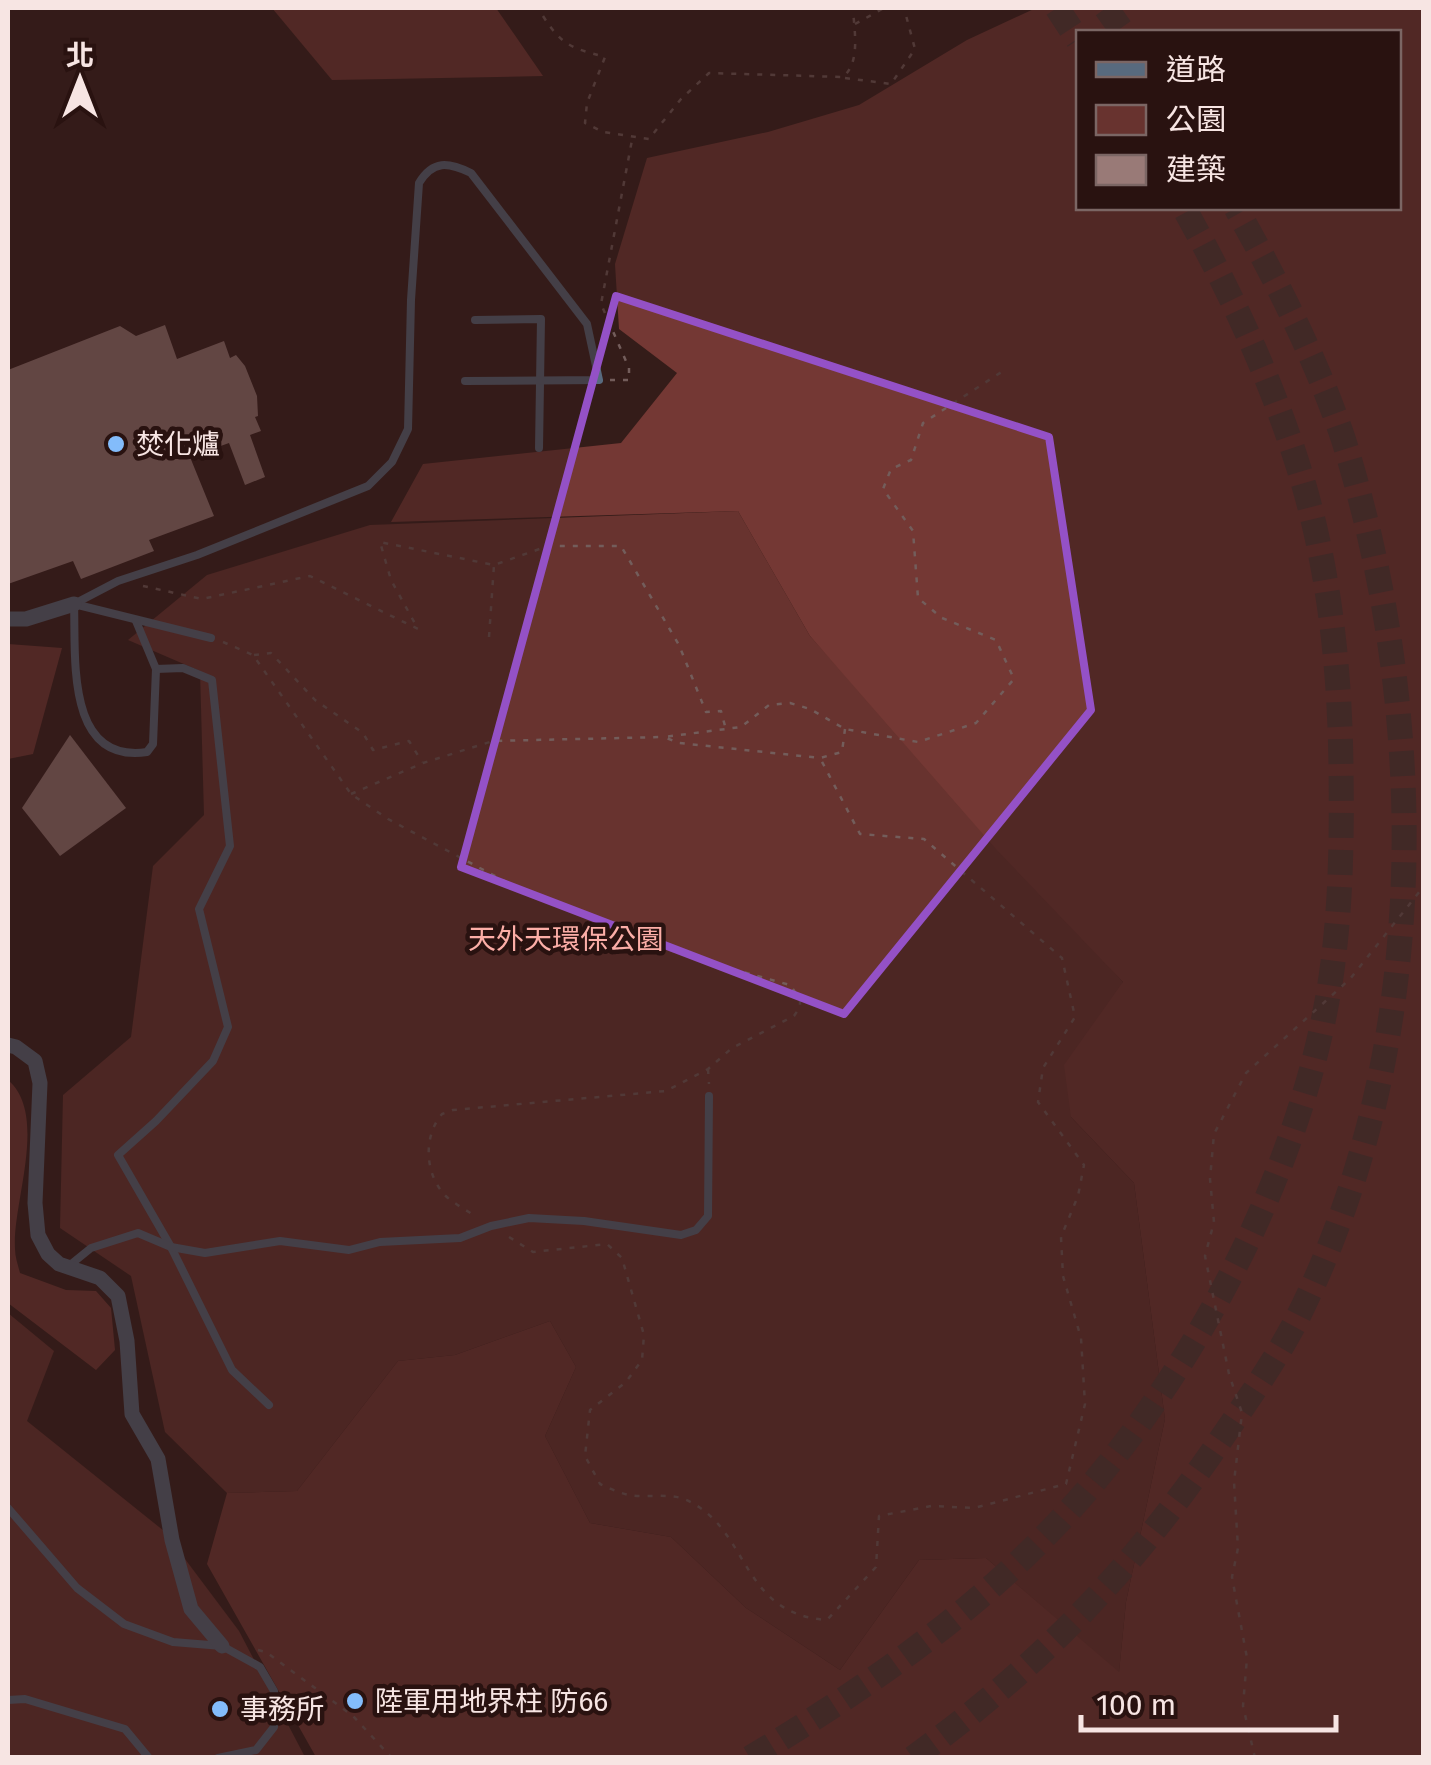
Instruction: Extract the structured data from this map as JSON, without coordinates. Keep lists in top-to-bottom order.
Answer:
{
  "parks": ["天外天環保公園"],
  "places": ["焚化爐", "陸軍用地界柱 防66", "事務所"],
  "legend": ["道路", "公園", "建築"],
  "scale_bar": "100 m",
  "north": "top"
}
